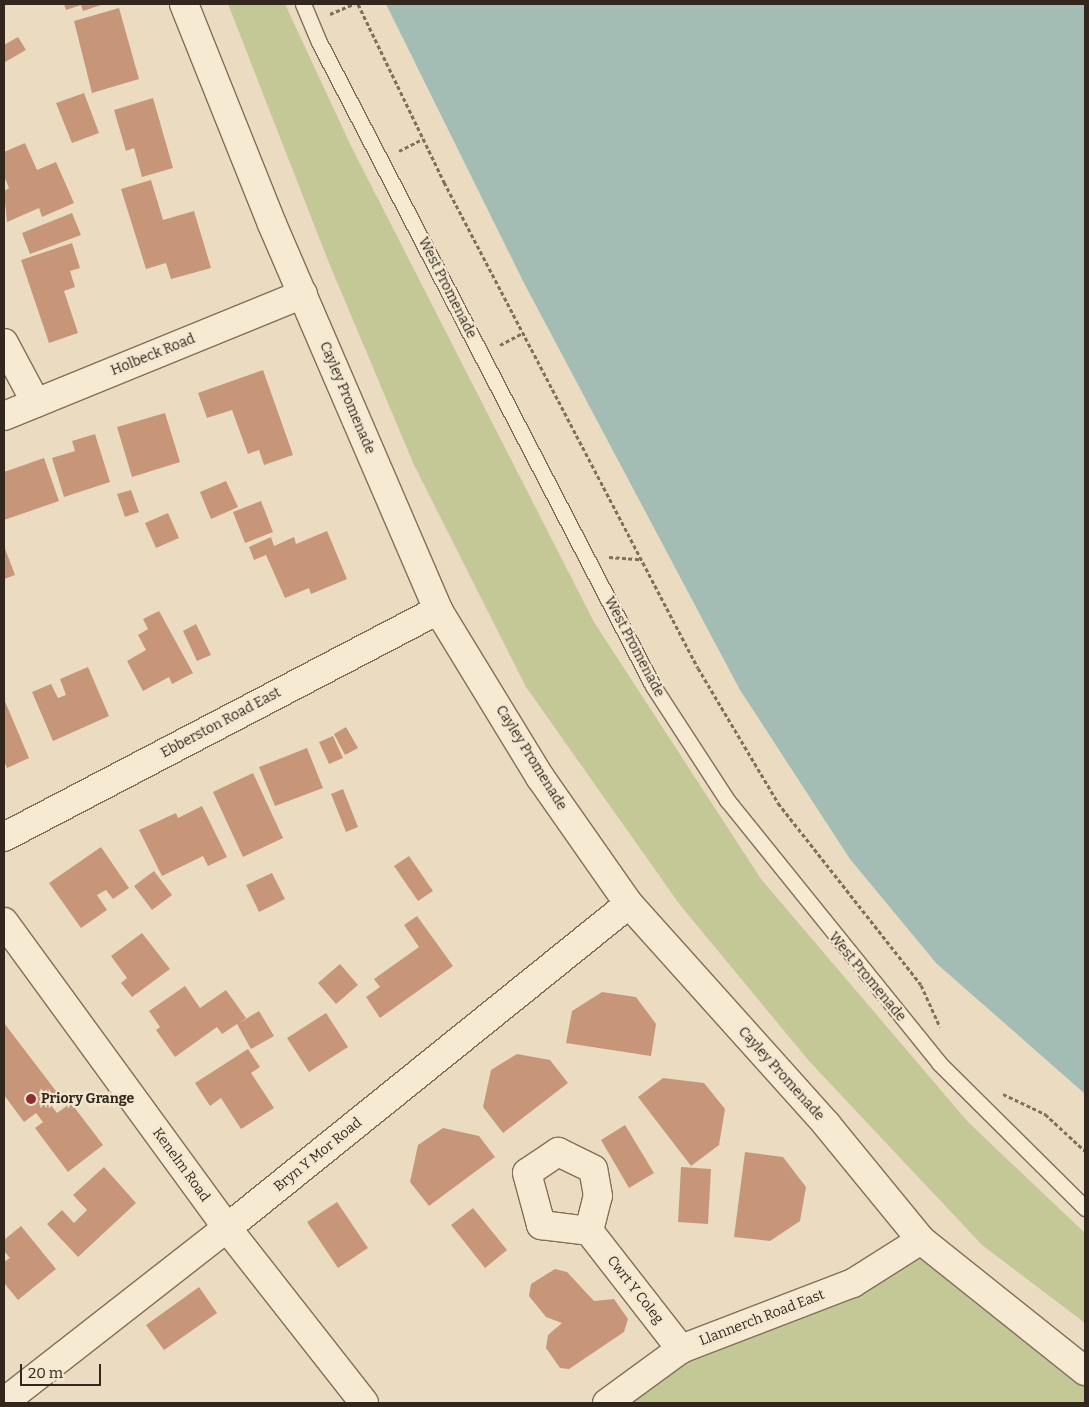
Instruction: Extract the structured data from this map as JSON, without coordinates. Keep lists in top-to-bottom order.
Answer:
{
  "streets": {
    "street": [
      "Holbeck Road",
      "Cayley Promenade",
      "Ebberston Road East",
      "Bryn Y Mor Road",
      "Kenelm Road",
      "Cwrt Y Coleg",
      "Llannerch Road East"
    ],
    "lane": ["West Promenade"]
  },
  "crossings": [
    ["Holbeck Road", "Cayley Promenade"],
    ["Cayley Promenade", "Ebberston Road East"],
    ["Cayley Promenade", "Bryn Y Mor Road"],
    ["Cayley Promenade", "Llannerch Road East"],
    ["Bryn Y Mor Road", "Kenelm Road"],
    ["Cwrt Y Coleg", "Llannerch Road East"]
  ],
  "places": ["Priory Grange"],
  "scale_bar": "20 m"
}
